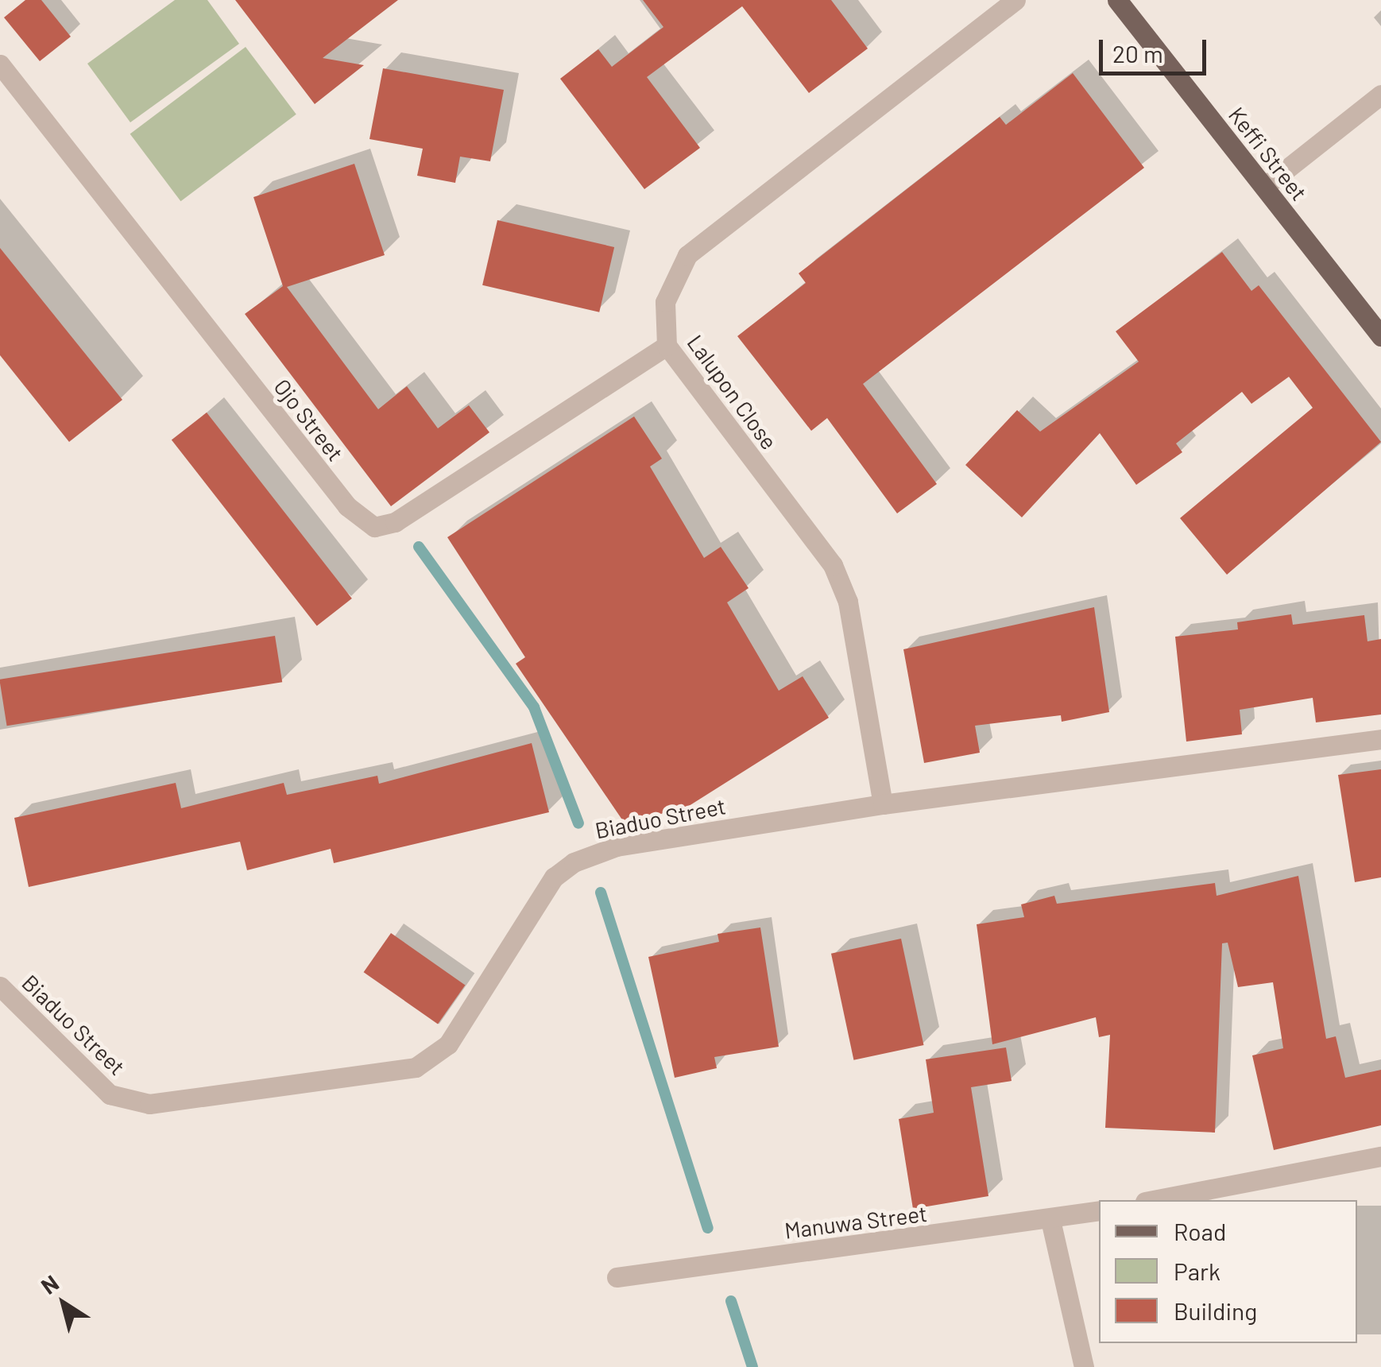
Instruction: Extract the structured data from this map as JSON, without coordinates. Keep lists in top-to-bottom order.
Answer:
{
  "streets": {
    "main road": ["Keffi Street"],
    "street": [
      "Lalupon Close",
      "Ojo Street",
      "Biaduo Street",
      "Manuwa Street"
    ]
  },
  "crossings": [
    ["Lalupon Close", "Ojo Street"],
    ["Lalupon Close", "Biaduo Street"]
  ],
  "legend": ["Road", "Park", "Building"],
  "scale_bar": "20 m",
  "north": "top left"
}
